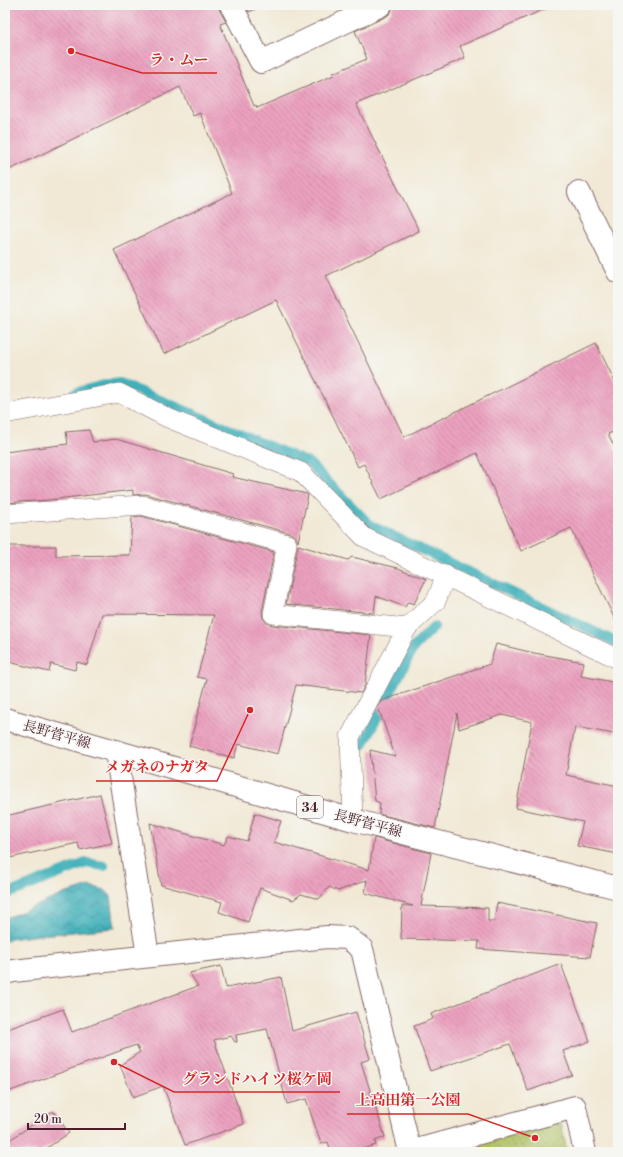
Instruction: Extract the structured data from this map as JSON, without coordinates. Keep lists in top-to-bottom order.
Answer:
{
  "streets": {
    "street": ["長野菅平線", "34"]
  },
  "places": [
    "ラ・ムー",
    "メガネのナガタ",
    "グランドハイツ桜ケ岡",
    "上高田第一公園"
  ],
  "scale_bar": "20 m"
}
